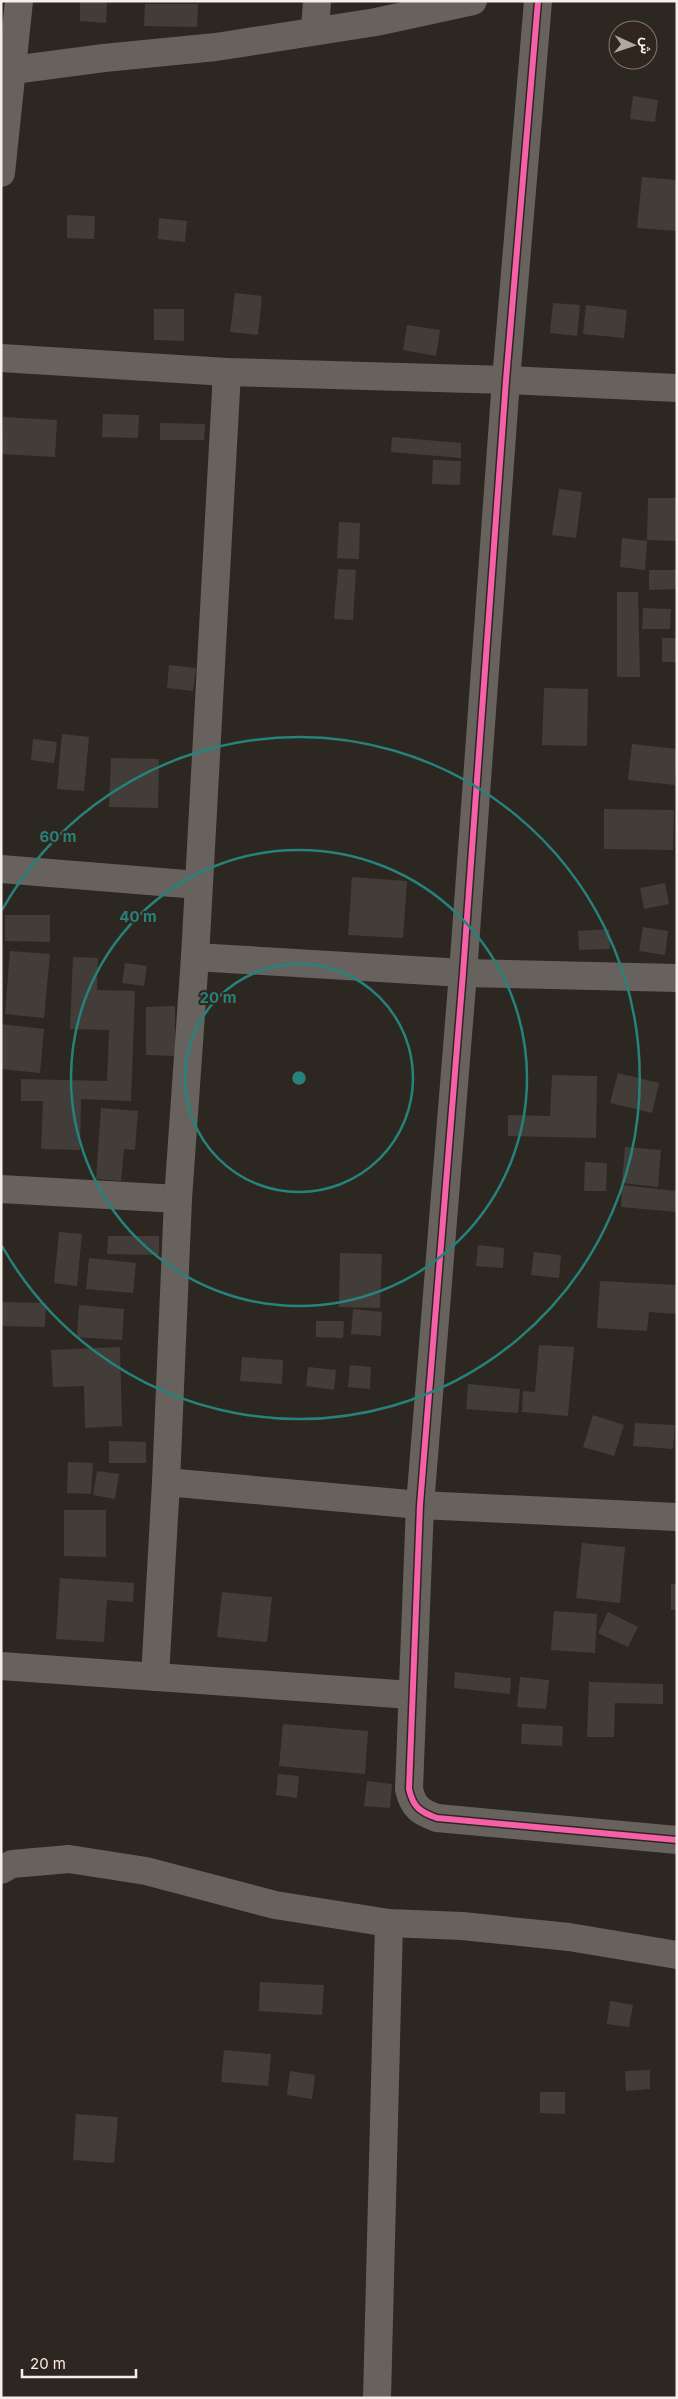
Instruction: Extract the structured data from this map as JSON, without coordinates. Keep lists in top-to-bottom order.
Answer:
{
  "scale_bar": "20 m",
  "north": "right",
  "rings": ["60 m", "40 m", "20 m"]
}
